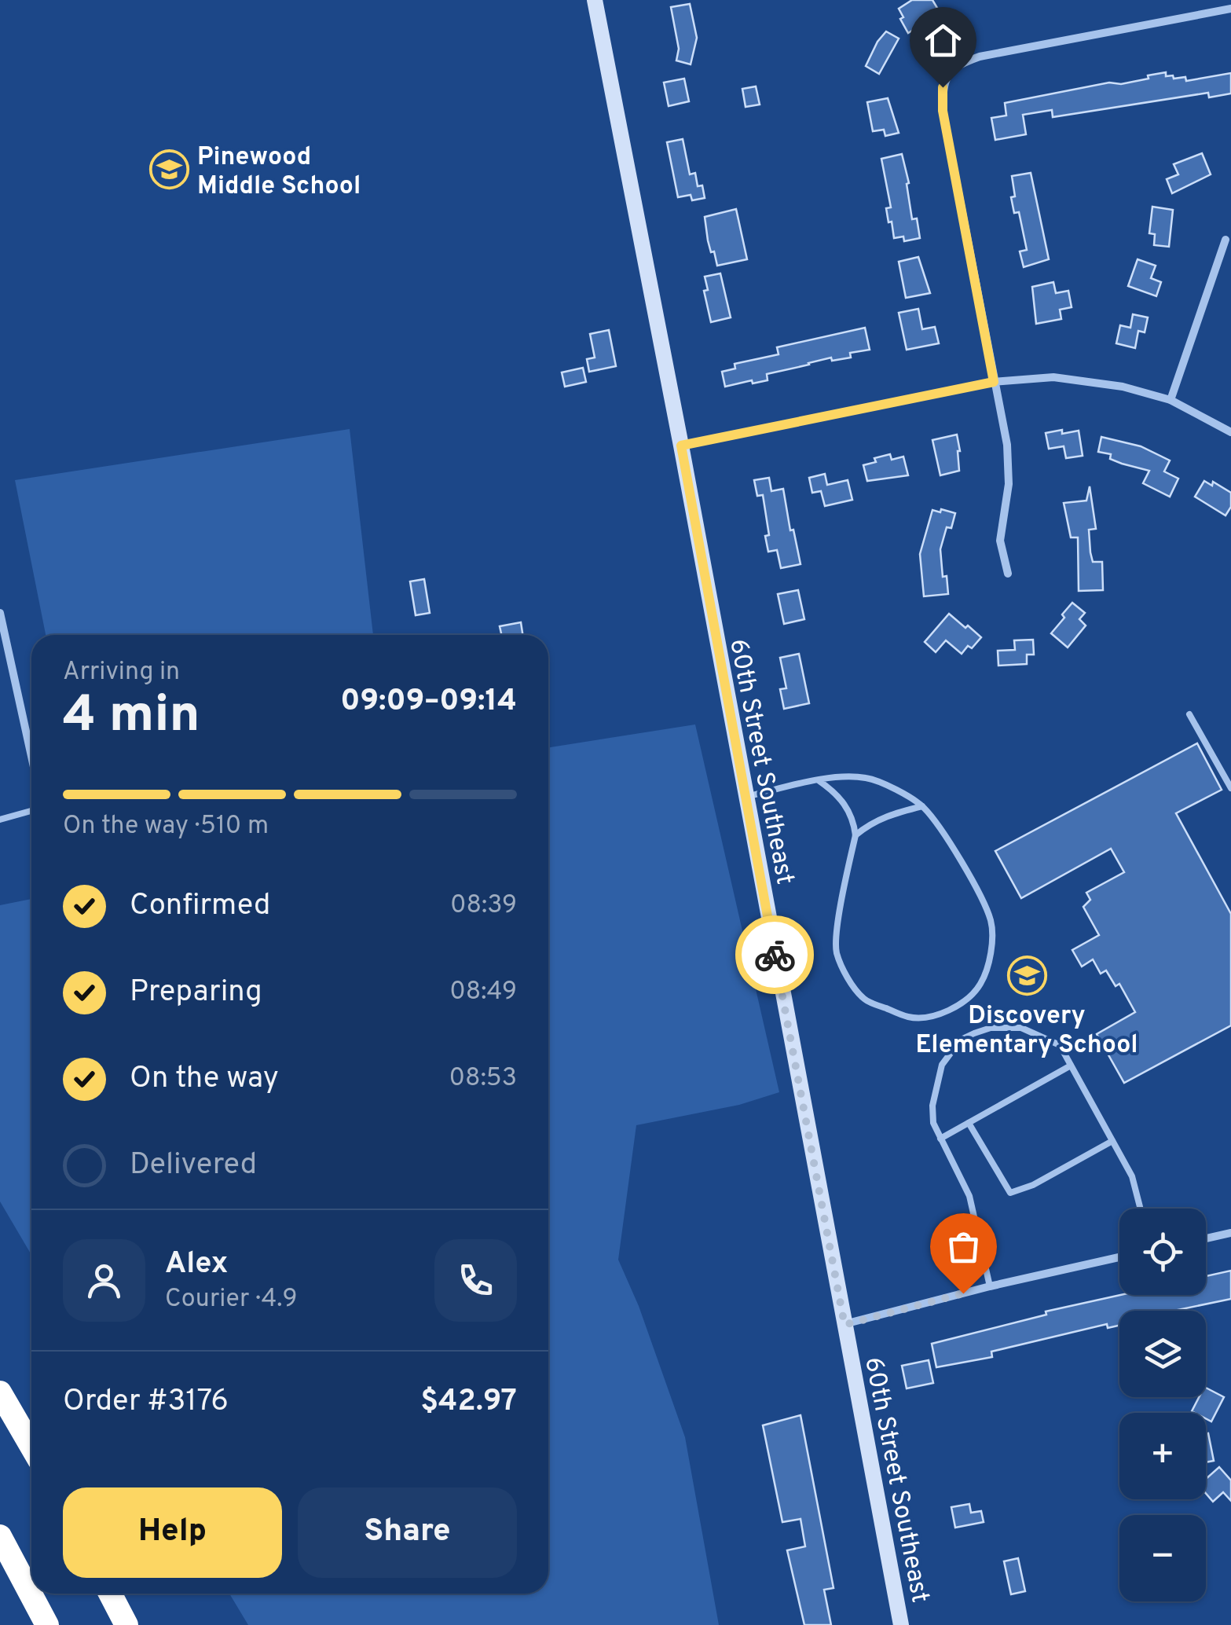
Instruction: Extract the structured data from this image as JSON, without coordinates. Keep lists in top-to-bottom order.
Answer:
{
  "streets": {
    "main road": ["60th Street Southeast"]
  },
  "places": {
    "school or university": ["Pinewood Middle School", "Discovery Elementary School"]
  },
  "page": {
    "heading": ["4 min", "Arriving in", "09:09–09:14"],
    "panel": [
      "Alex",
      "Courier · 4.9",
      "Order #3176",
      "$42.97"
    ],
    "bar": "On the way · 510 m",
    "list": [
      ["Confirmed", "08:39"],
      ["Preparing", "08:49"],
      ["On the way", "08:53"],
      "Delivered"
    ],
    "map_buttons": ["+", "−"],
    "buttons": ["Help", "Share"]
  }
}
